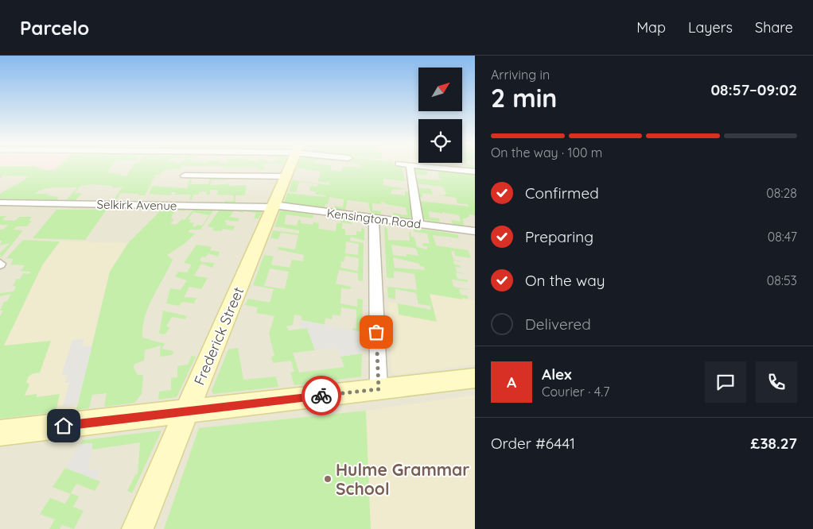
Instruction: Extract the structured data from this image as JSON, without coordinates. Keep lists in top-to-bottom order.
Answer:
{
  "streets": {
    "main road": ["Frederick Street"],
    "street": ["Selkirk Avenue", "Kensington Road"]
  },
  "crossings": [
    ["Selkirk Avenue", "Kensington Road"],
    ["Selkirk Avenue", "Frederick Street"],
    ["Kensington Road", "Frederick Street"]
  ],
  "places": ["Hulme Grammar School"],
  "north": "top right",
  "page": {
    "header": "Parcelo",
    "nav": ["Map", "Layers", "Share"],
    "heading": ["2 min", "Arriving in", "08:57–09:02"],
    "panel": [
      "Alex",
      "Courier · 4.7",
      "Order #6441",
      "£38.27"
    ],
    "bar": "On the way · 100 m",
    "list": [
      ["Confirmed", "08:28"],
      ["Preparing", "08:47"],
      ["On the way", "08:53"],
      "Delivered"
    ],
    "round": "A"
  }
}
